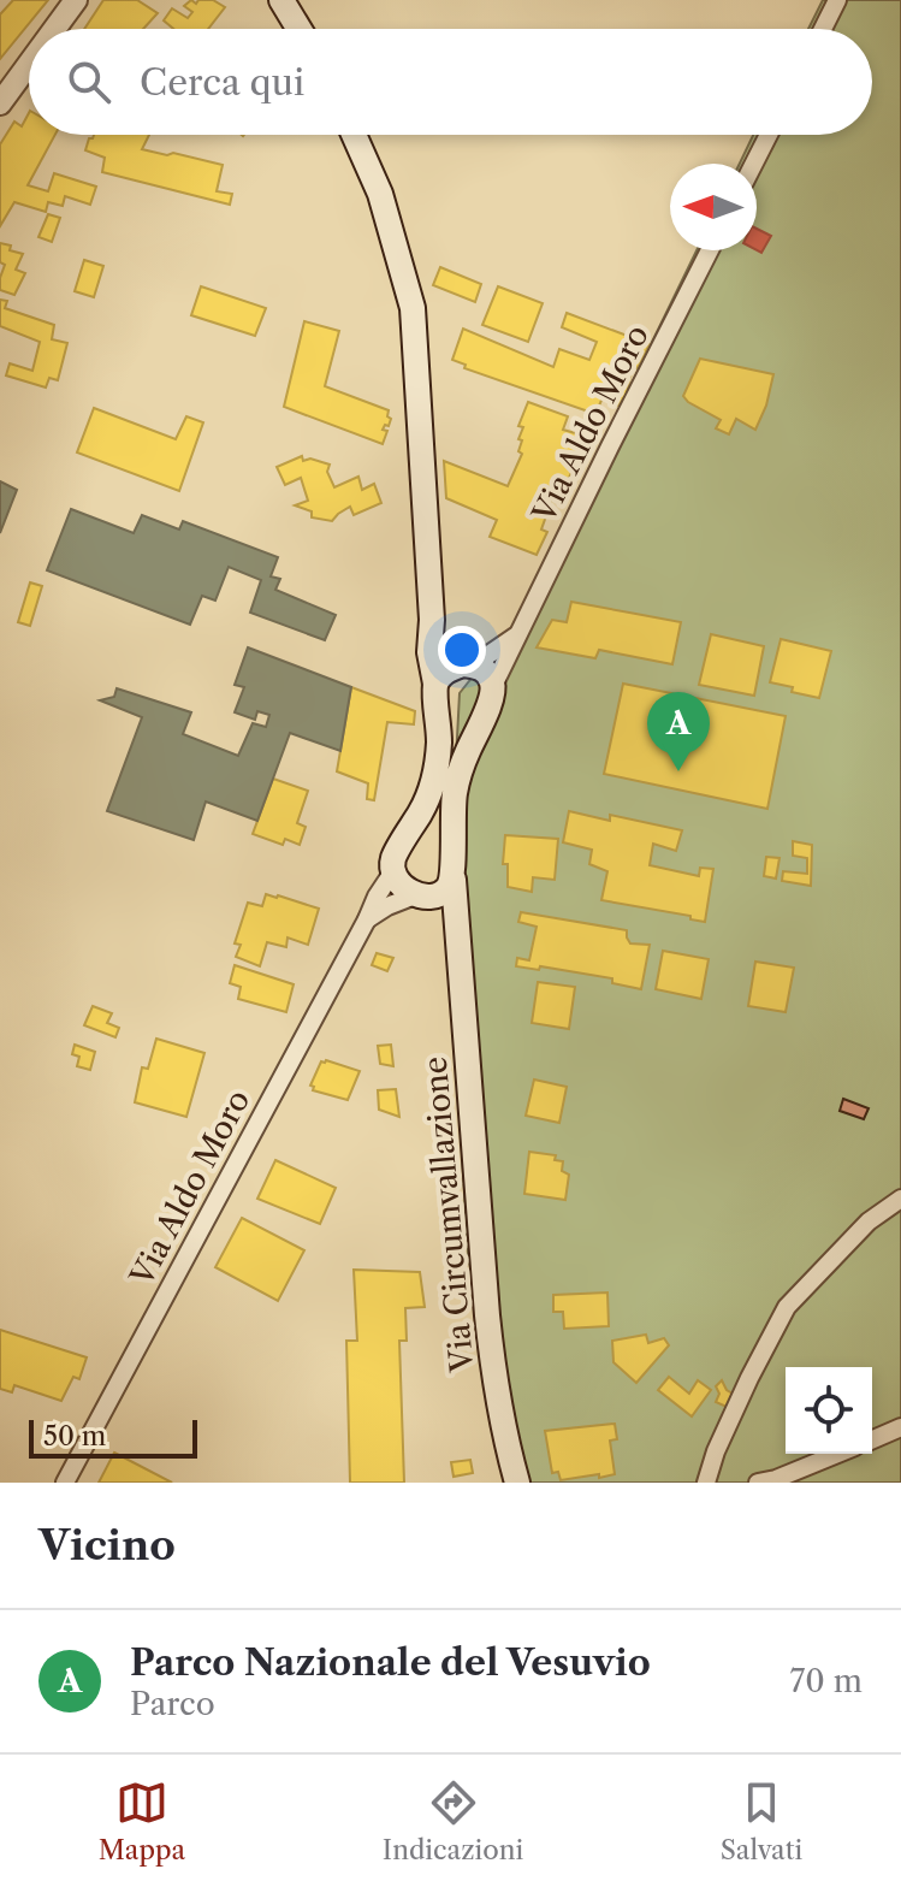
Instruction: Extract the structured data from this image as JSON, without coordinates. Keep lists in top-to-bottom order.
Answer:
{
  "streets": {
    "main road": ["Via Circumvallazione"],
    "street": ["Via Aldo Moro"]
  },
  "crossings": [
    ["Via Aldo Moro", "Via Circumvallazione"]
  ],
  "scale_bar": "50 m",
  "north": "left",
  "page": {
    "search": "Cerca qui",
    "pins": "A",
    "scale": "50 m",
    "heading": "Vicino",
    "list": [
      {
        "mark": "A",
        "name": "Parco Nazionale del Vesuvio",
        "note": "Parco",
        "value": "70 m"
      }
    ],
    "nav": ["Mappa", "Indicazioni", "Salvati"]
  }
}
